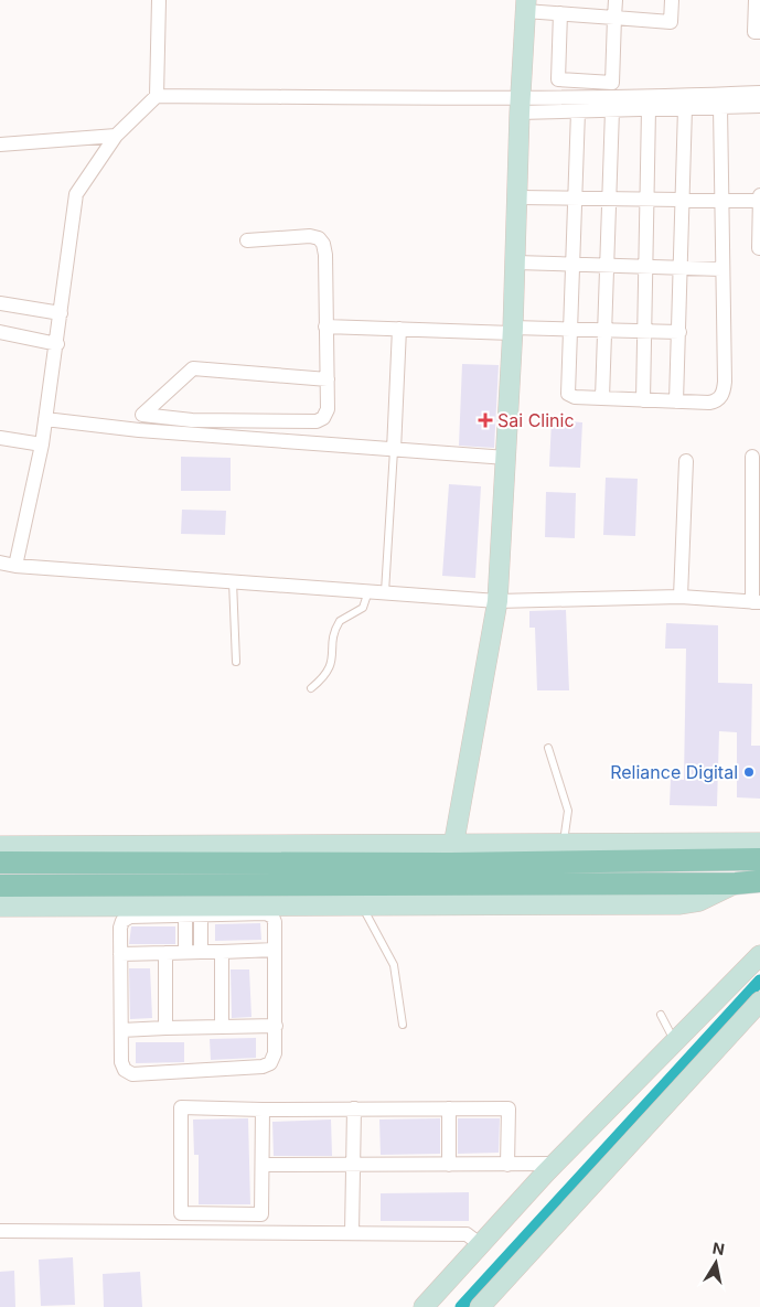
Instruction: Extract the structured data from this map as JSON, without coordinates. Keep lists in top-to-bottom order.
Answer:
{
  "places": {
    "health": ["Sai Clinic"],
    "other": ["Reliance Digital"]
  },
  "north": "top"
}
